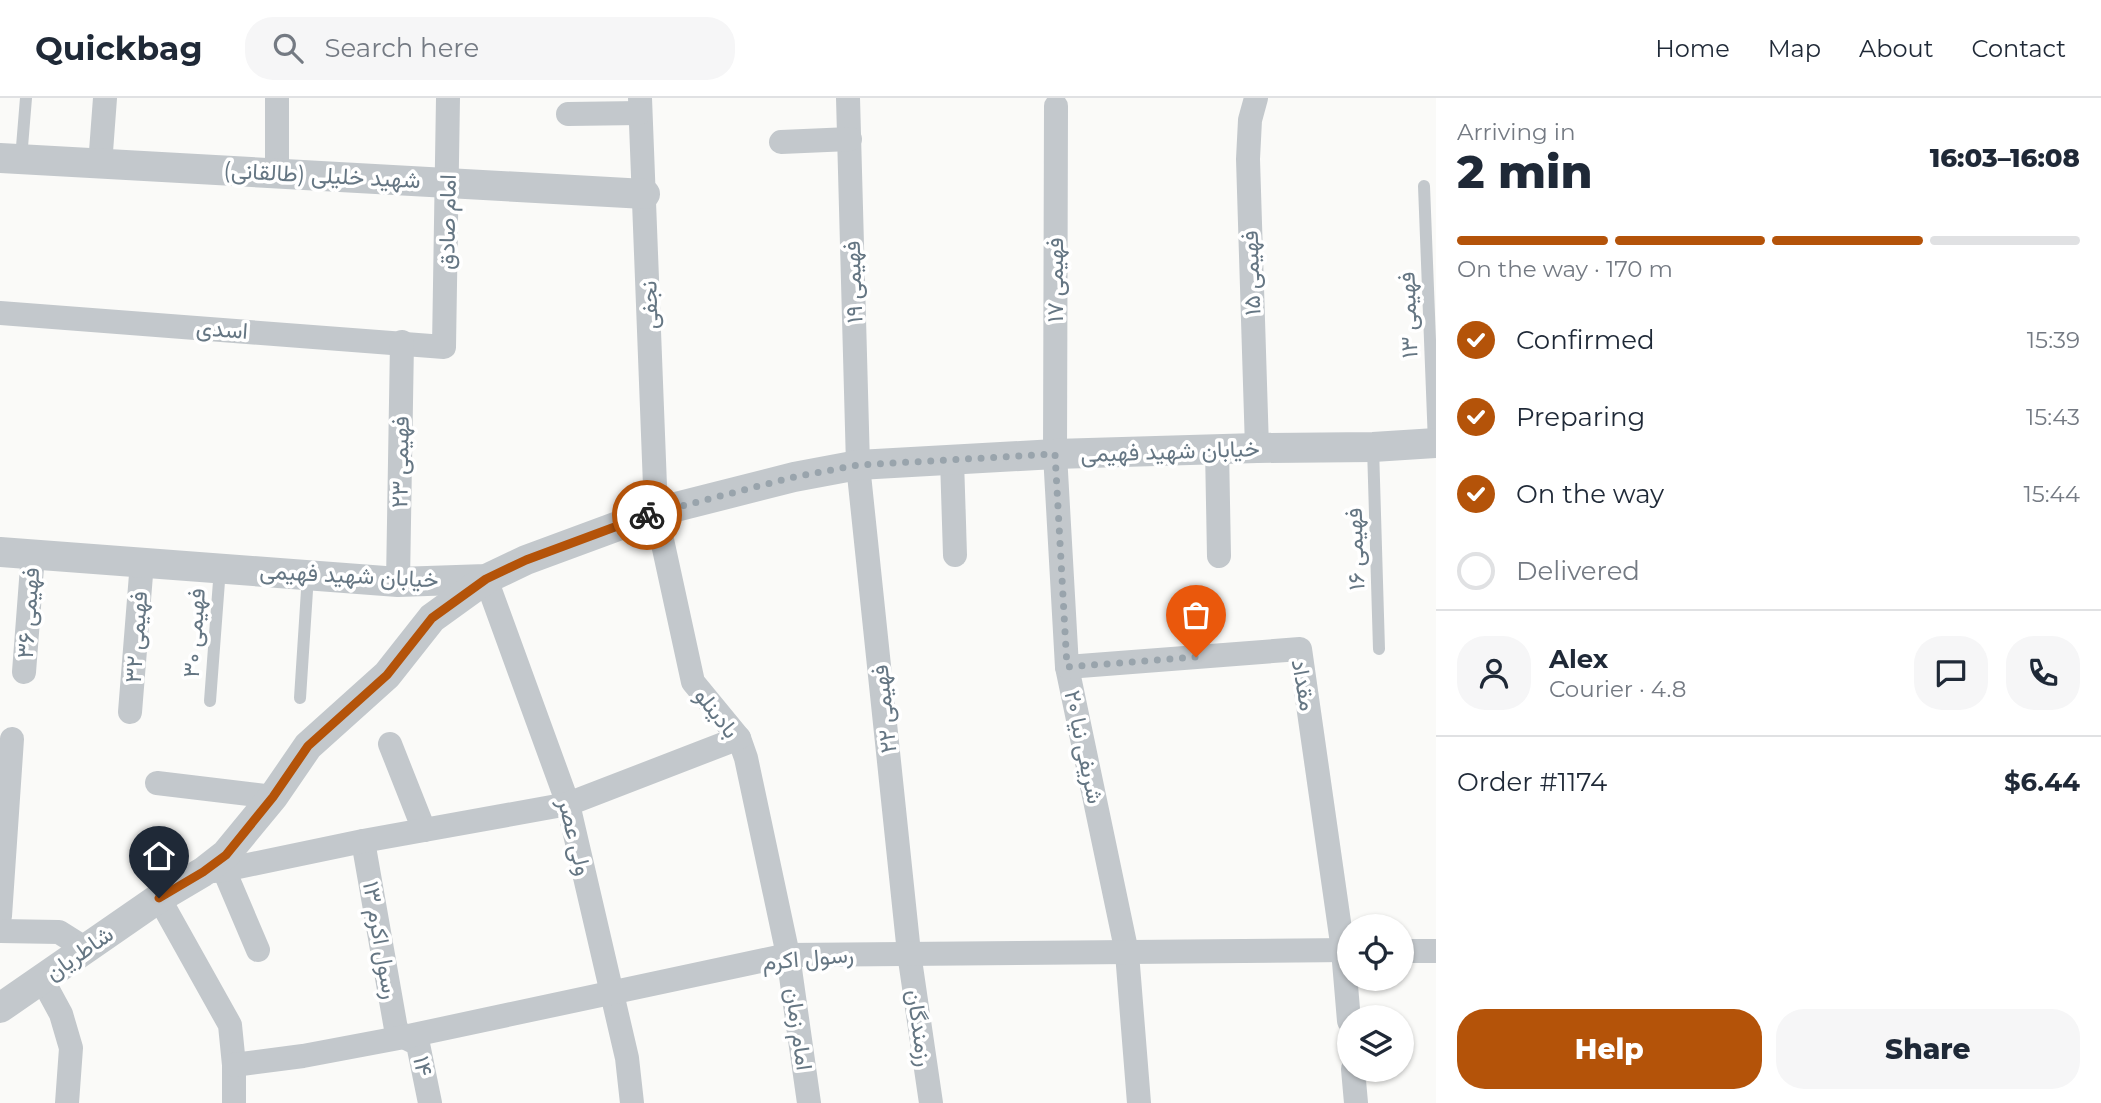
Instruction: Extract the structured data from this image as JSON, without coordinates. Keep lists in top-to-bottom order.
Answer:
{
  "streets": {
    "street": [
      "شهید خلیلی (طالقانی)",
      "امام صادق",
      "فهیمی ۱۵",
      "فهیمی ۱۷",
      "فهیمی ۱۹",
      "نجفی",
      "اسدی",
      "خیابان شهید فهیمی",
      "فهیمی ۲۳",
      "فهیمی ۳۶",
      "فهیمی ۳۲",
      "مقداد",
      "فهیمی ۲۲",
      "بادینلو",
      "۲۰ شریفی نیا",
      "ولی عصر",
      "رسول اکرم ۱۳",
      "شاطریان",
      "رسول اکرم",
      "رزمندگان",
      "امام زمان",
      "۱۴"
    ],
    "lane": ["فهیمی ۱۳", "فهیمی ۱۶", "فهیمی ۳۰"]
  },
  "crossings": [
    ["شهید خلیلی (طالقانی)", "امام صادق"],
    ["شهید خلیلی (طالقانی)", "نجفی"],
    ["امام صادق", "اسدی"],
    ["فهیمی ۱۵", "خیابان شهید فهیمی"],
    ["فهیمی ۱۷", "خیابان شهید فهیمی"],
    ["فهیمی ۱۷", "۲۰ شریفی نیا"],
    ["فهیمی ۱۹", "خیابان شهید فهیمی"],
    ["فهیمی ۱۹", "فهیمی ۲۲"],
    ["نجفی", "خیابان شهید فهیمی"],
    ["نجفی", "بادینلو"],
    ["فهیمی ۱۳", "خیابان شهید فهیمی"],
    ["اسدی", "فهیمی ۲۳"],
    ["خیابان شهید فهیمی", "فهیمی ۲۳"],
    ["خیابان شهید فهیمی", "فهیمی ۱۶"],
    ["خیابان شهید فهیمی", "فهیمی ۳۶"],
    ["خیابان شهید فهیمی", "فهیمی ۳۰"],
    ["خیابان شهید فهیمی", "فهیمی ۳۲"],
    ["خیابان شهید فهیمی", "فهیمی ۲۲"],
    ["خیابان شهید فهیمی", "بادینلو"],
    ["خیابان شهید فهیمی", "۲۰ شریفی نیا"],
    ["خیابان شهید فهیمی", "ولی عصر"],
    ["خیابان شهید فهیمی", "شاطریان"],
    ["مقداد", "۲۰ شریفی نیا"],
    ["فهیمی ۲۲", "رسول اکرم"],
    ["فهیمی ۲۲", "رزمندگان"],
    ["بادینلو", "رسول اکرم"],
    ["بادینلو", "امام زمان"],
    ["۲۰ شریفی نیا", "رسول اکرم"],
    ["ولی عصر", "شاطریان"],
    ["ولی عصر", "رسول اکرم"],
    ["رسول اکرم ۱۳", "رسول اکرم"],
    ["رسول اکرم ۱۳", "۱۴"],
    ["رسول اکرم", "رزمندگان"],
    ["رسول اکرم", "امام زمان"],
    ["رسول اکرم", "۱۴"]
  ],
  "page": {
    "header": "Quickbag",
    "search": "Search here",
    "nav": [
      "Home",
      "Map",
      "About",
      "Contact"
    ],
    "heading": ["2 min", "Arriving in", "16:03–16:08"],
    "panel": [
      "Alex",
      "Courier · 4.8",
      "Order #1174",
      "$6.44"
    ],
    "bar": "On the way · 170 m",
    "list": [
      ["Confirmed", "15:39"],
      ["Preparing", "15:43"],
      ["On the way", "15:44"],
      "Delivered"
    ],
    "buttons": ["Help", "Share"]
  }
}
